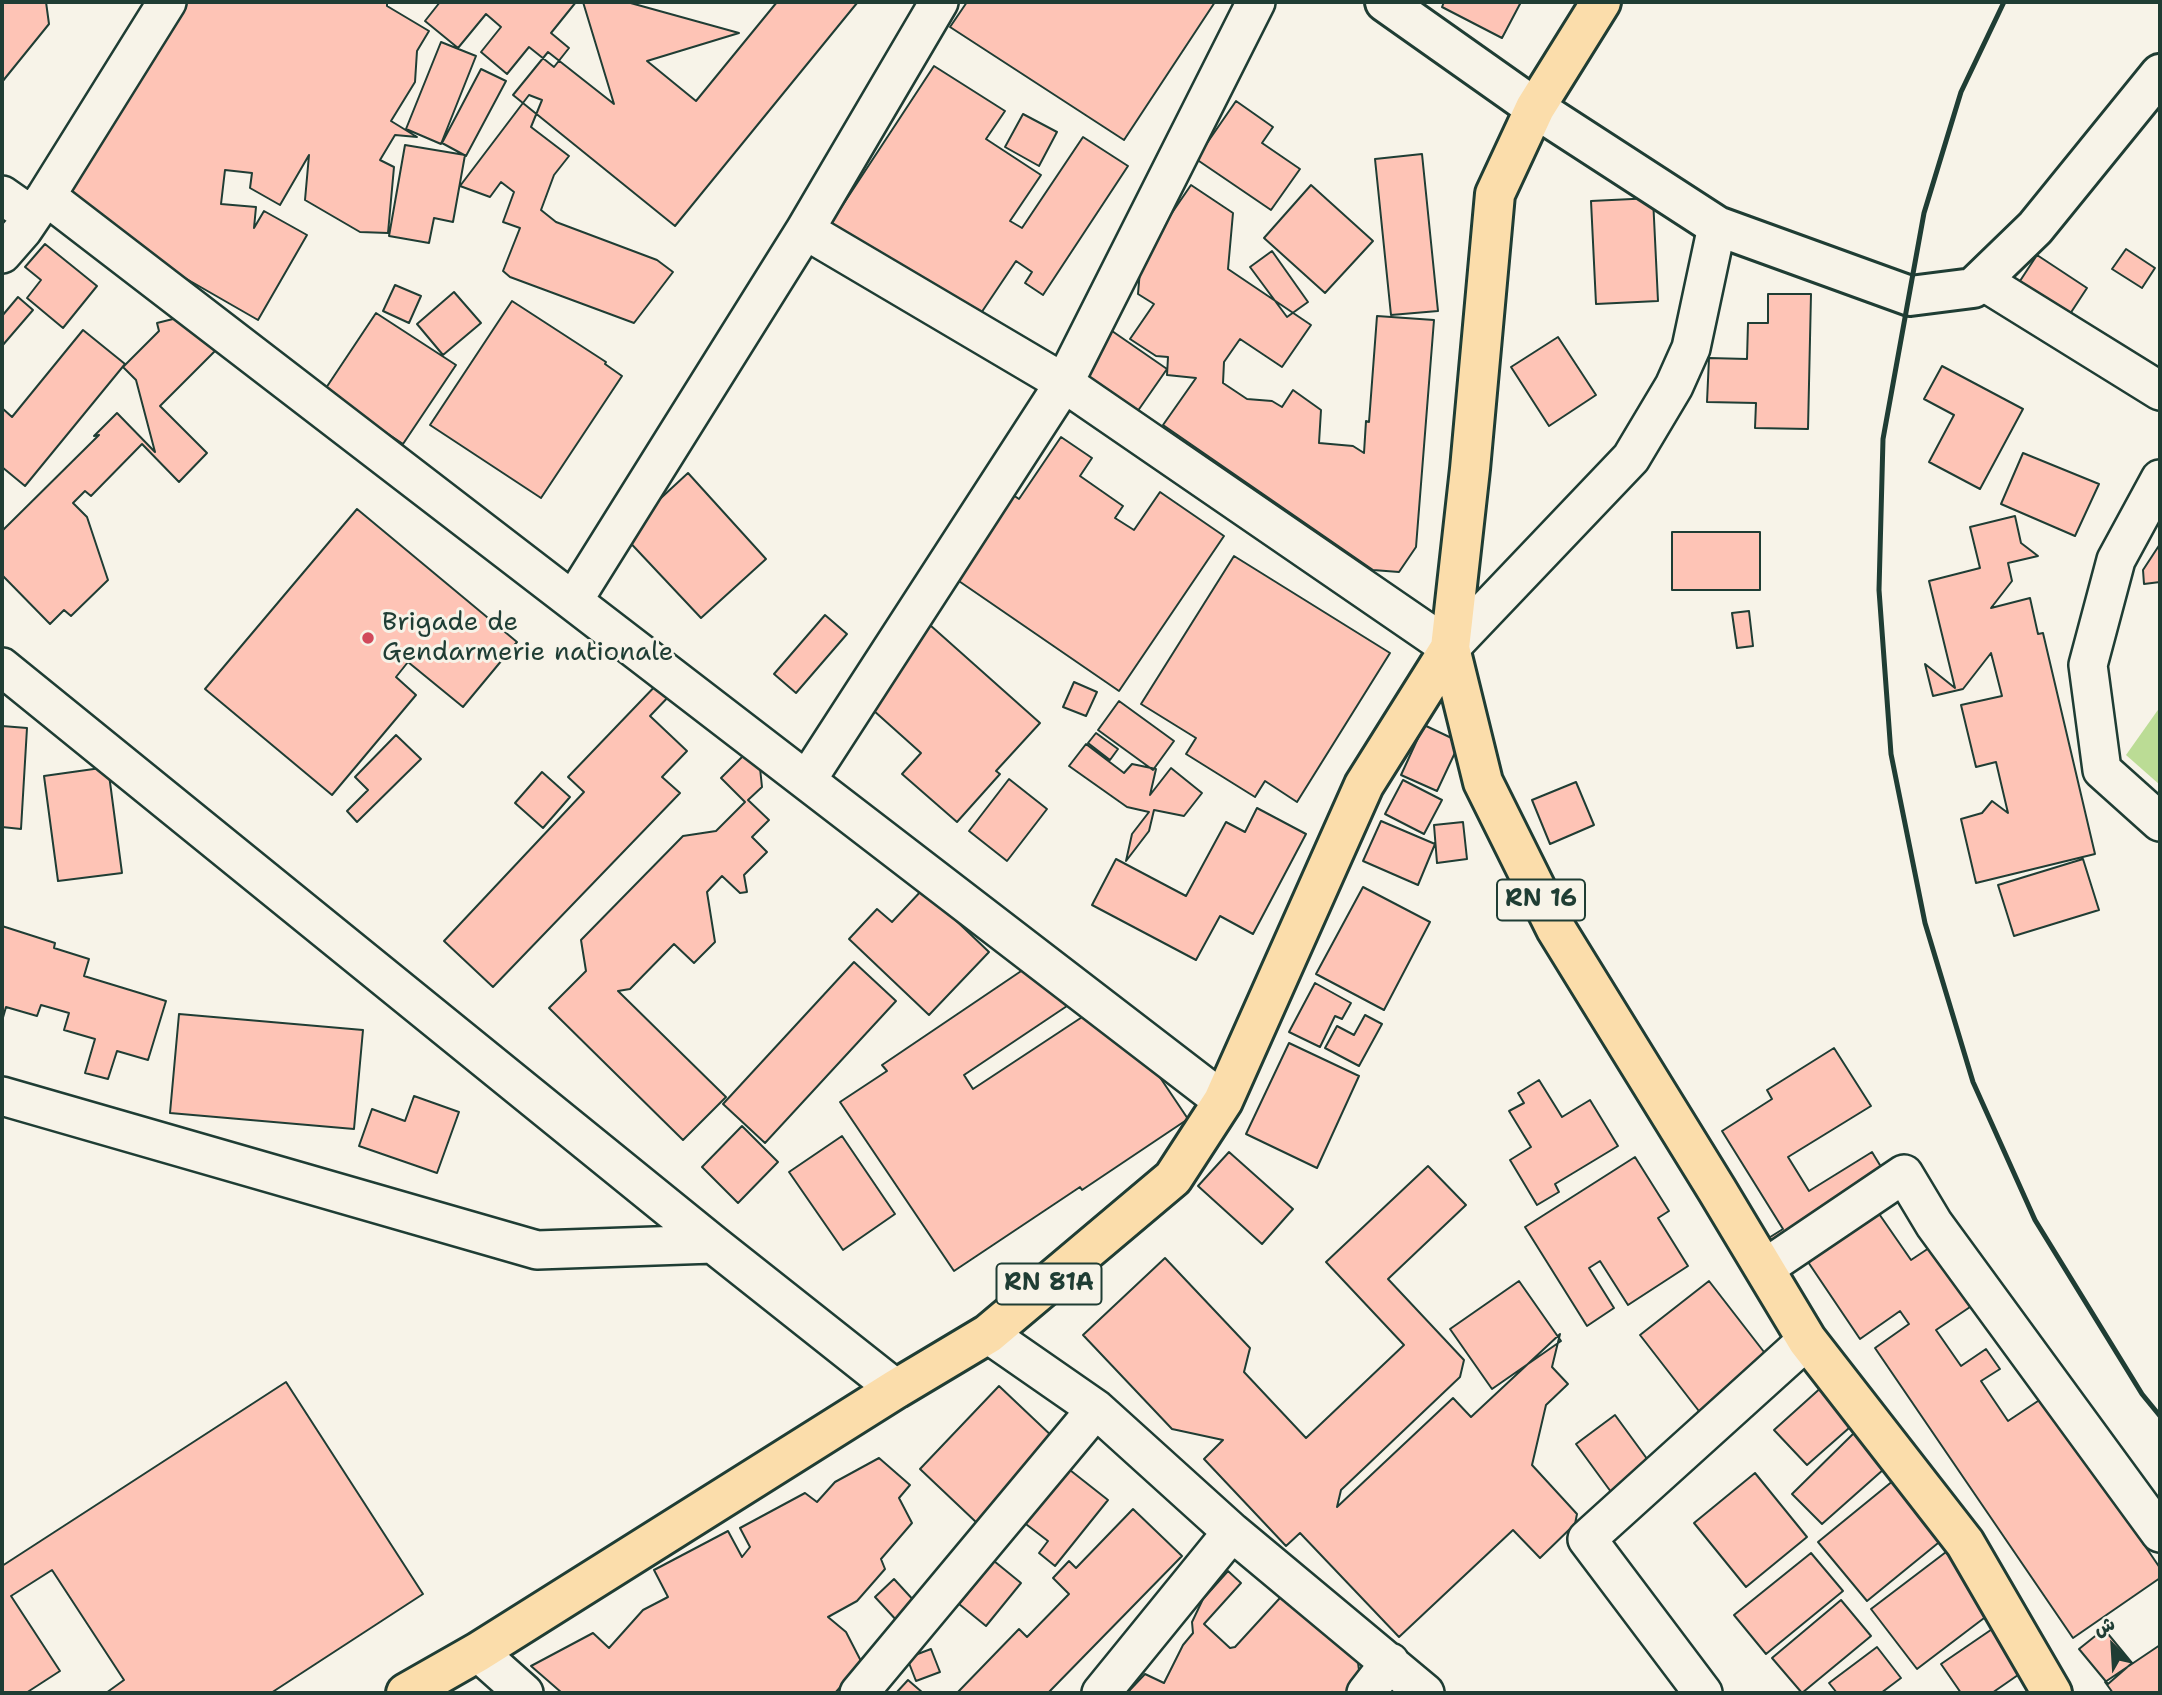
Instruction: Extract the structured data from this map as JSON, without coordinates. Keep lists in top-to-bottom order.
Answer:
{
  "streets": {
    "main road": ["RN 16", "RN 81A"]
  },
  "crossings": [
    ["RN 16", "RN 81A"]
  ],
  "places": ["Brigade de Gendarmerie nationale"],
  "north": "top left"
}
